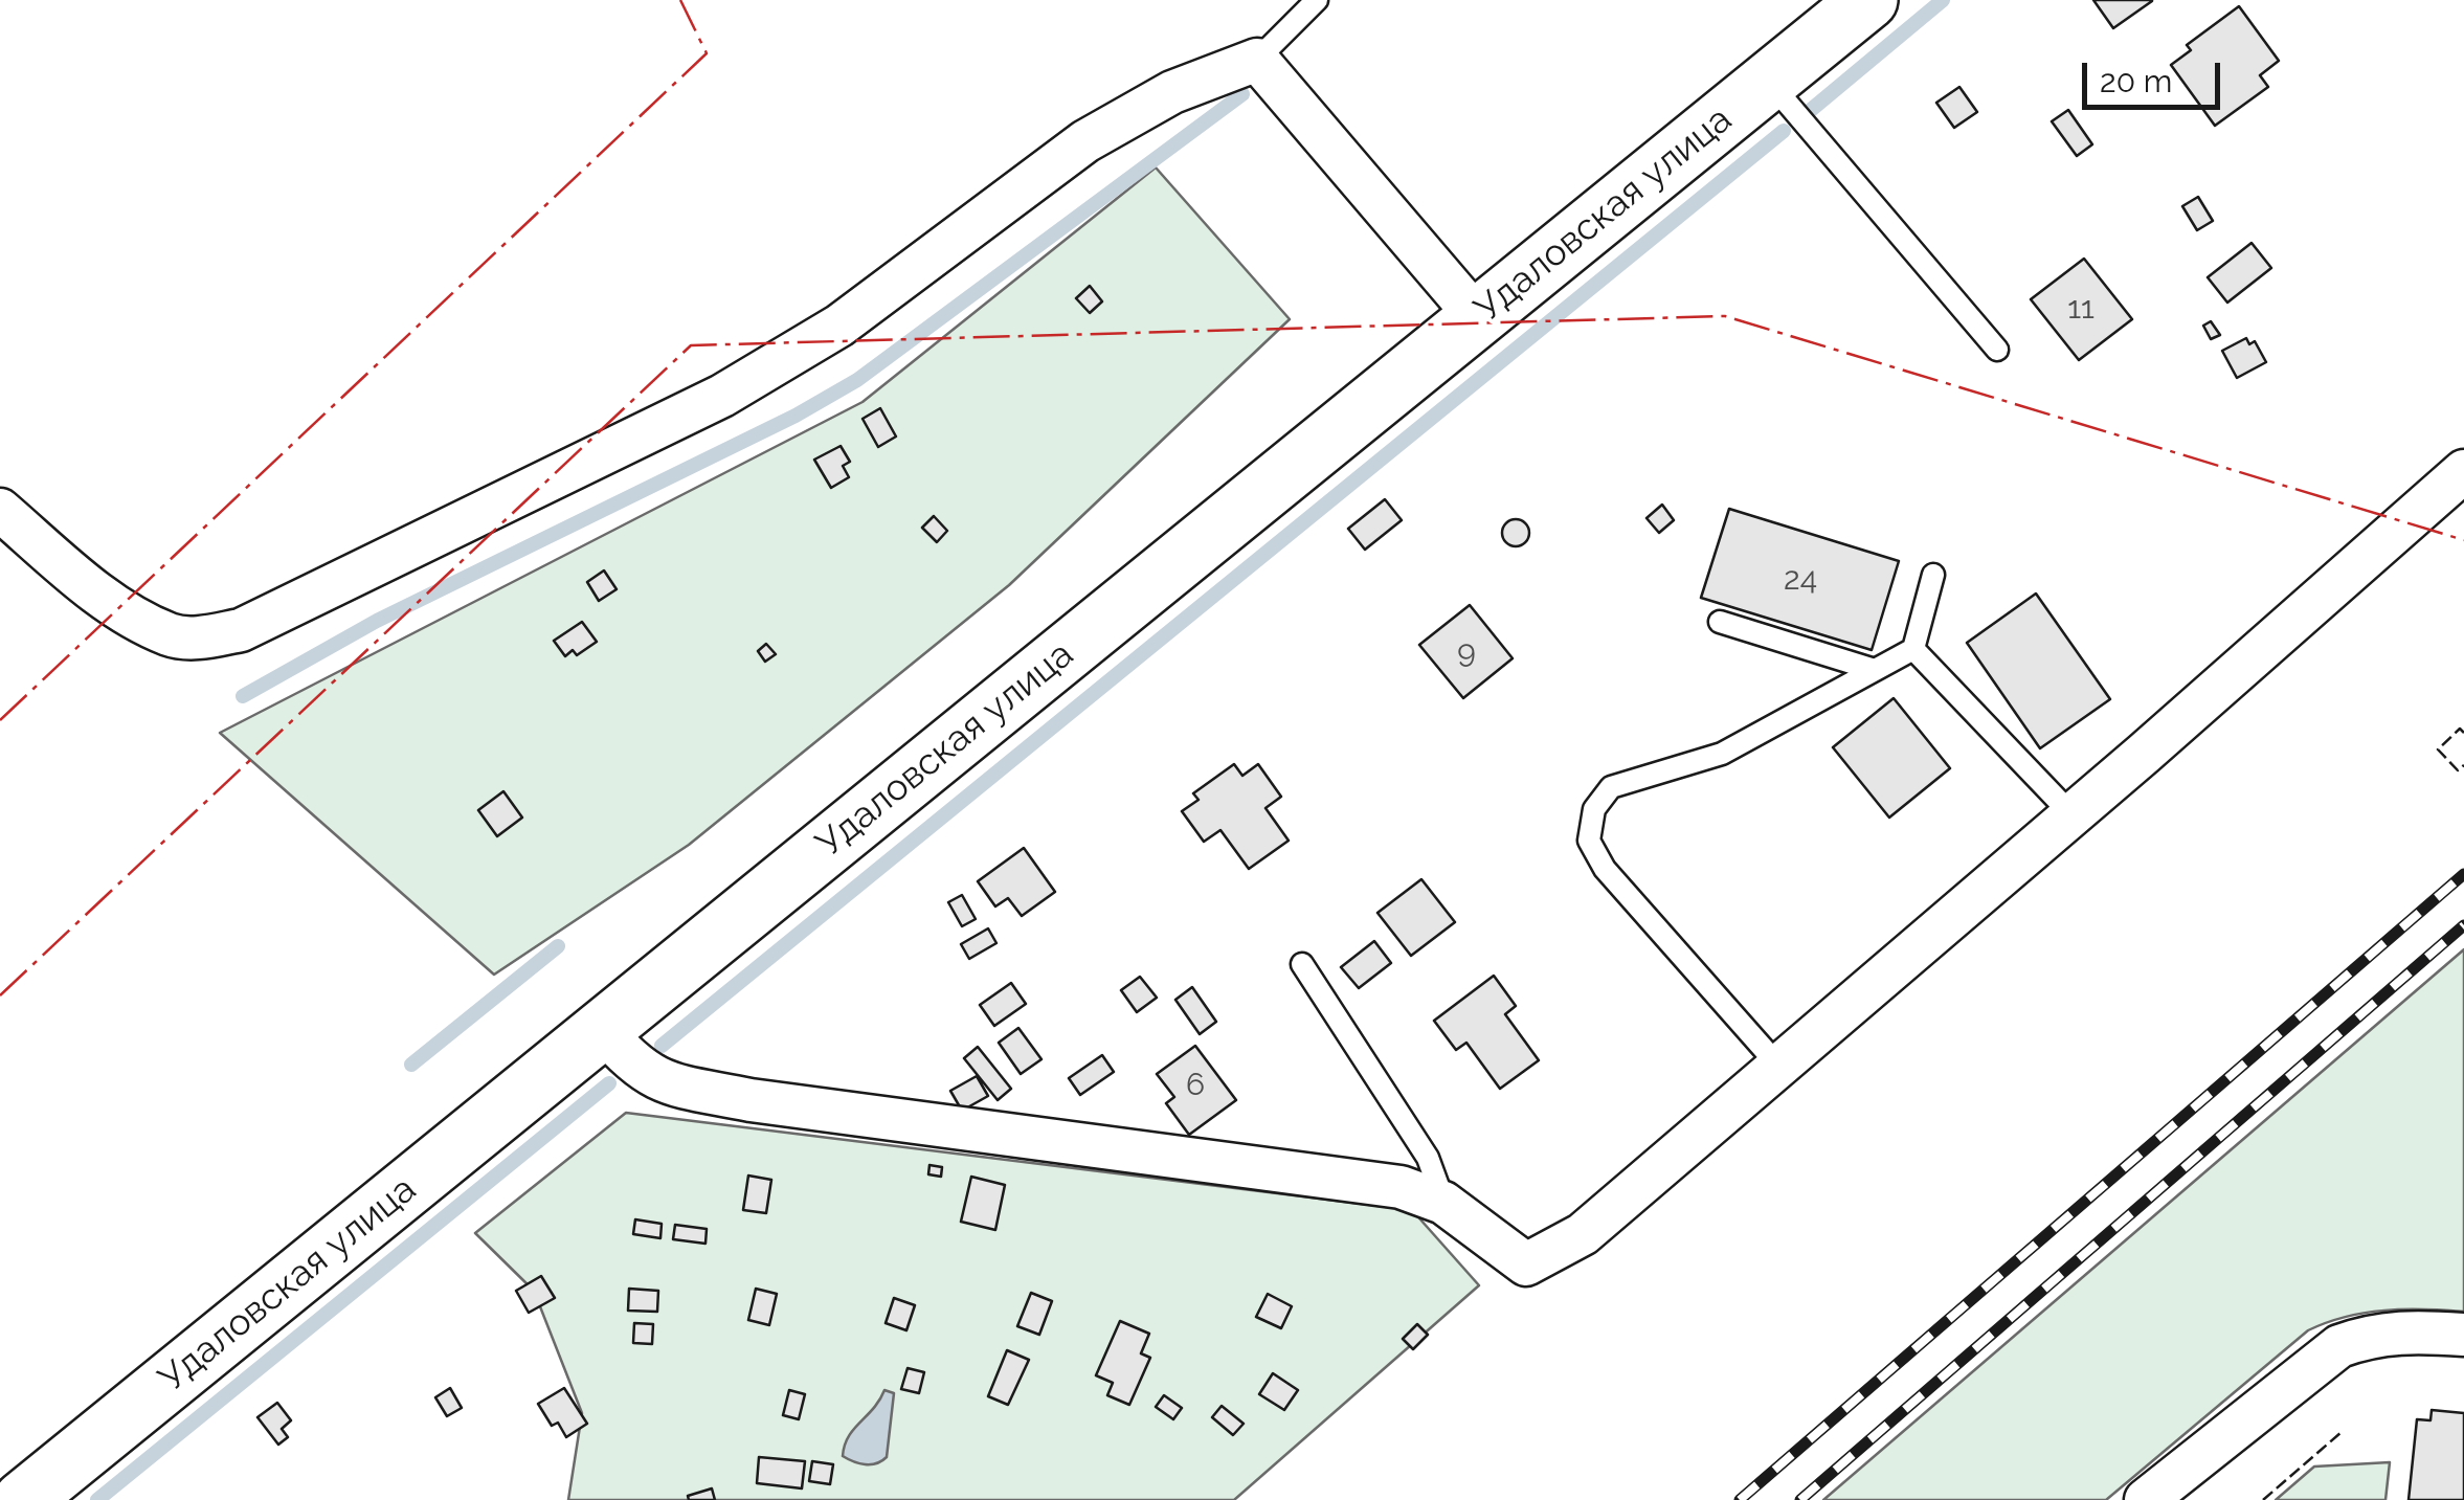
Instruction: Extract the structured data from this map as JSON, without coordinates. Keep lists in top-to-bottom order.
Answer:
{
  "streets": {
    "main road": ["Удаловская улица"]
  },
  "house_numbers": [
    "11",
    "24",
    "9",
    "6"
  ],
  "scale_bar": "20 m"
}
